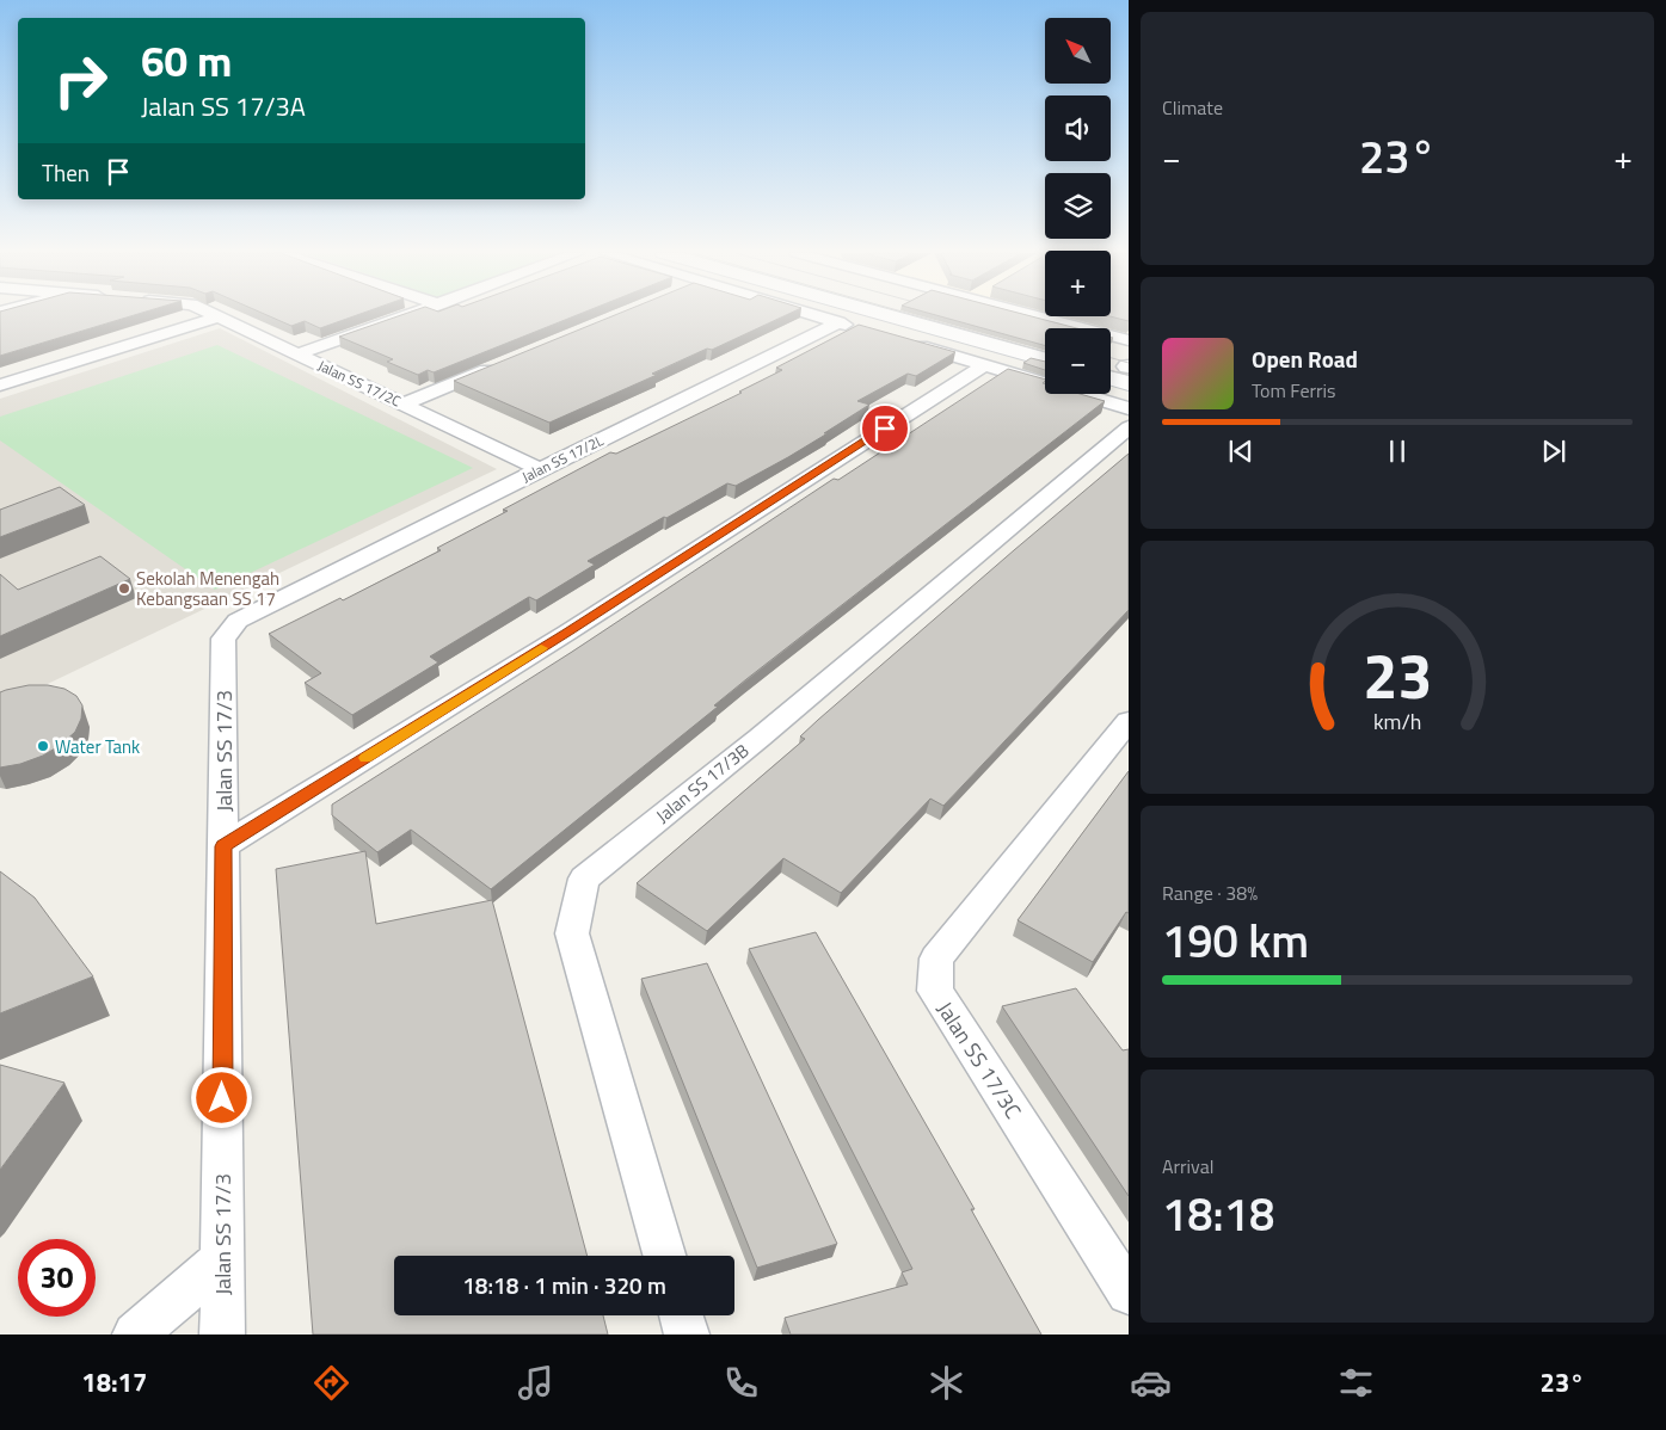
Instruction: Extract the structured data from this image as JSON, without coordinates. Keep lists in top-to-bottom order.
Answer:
{
  "streets": {
    "street": [
      "Jalan SS 17/2C",
      "Jalan SS 17/2L",
      "Jalan SS 17/3",
      "Jalan SS 17/3B",
      "Jalan SS 17/3C"
    ]
  },
  "crossings": [
    ["Jalan SS 17/2C", "Jalan SS 17/2L"],
    ["Jalan SS 17/2L", "Jalan SS 17/3"]
  ],
  "places": ["Sekolah Menengah Kebangsaan SS 17", "Water Tank"],
  "north": "top left",
  "page": {
    "tile": [
      "Climate",
      ["Range · 38%", "190 km"],
      ["Arrival", "18:18"]
    ],
    "map_buttons": ["+", "−"],
    "turn": ["60 m", "Jalan SS 17/3A"],
    "heat": ["−", "23°", "+"],
    "then": "Then",
    "song": ["Open Road", "Tom Ferris"],
    "limit": "30",
    "trip": "18:18 · 1 min · 320 m",
    "tabs": ["18:17", "23°"],
    "gauge": ["23", "km/h"]
  }
}
